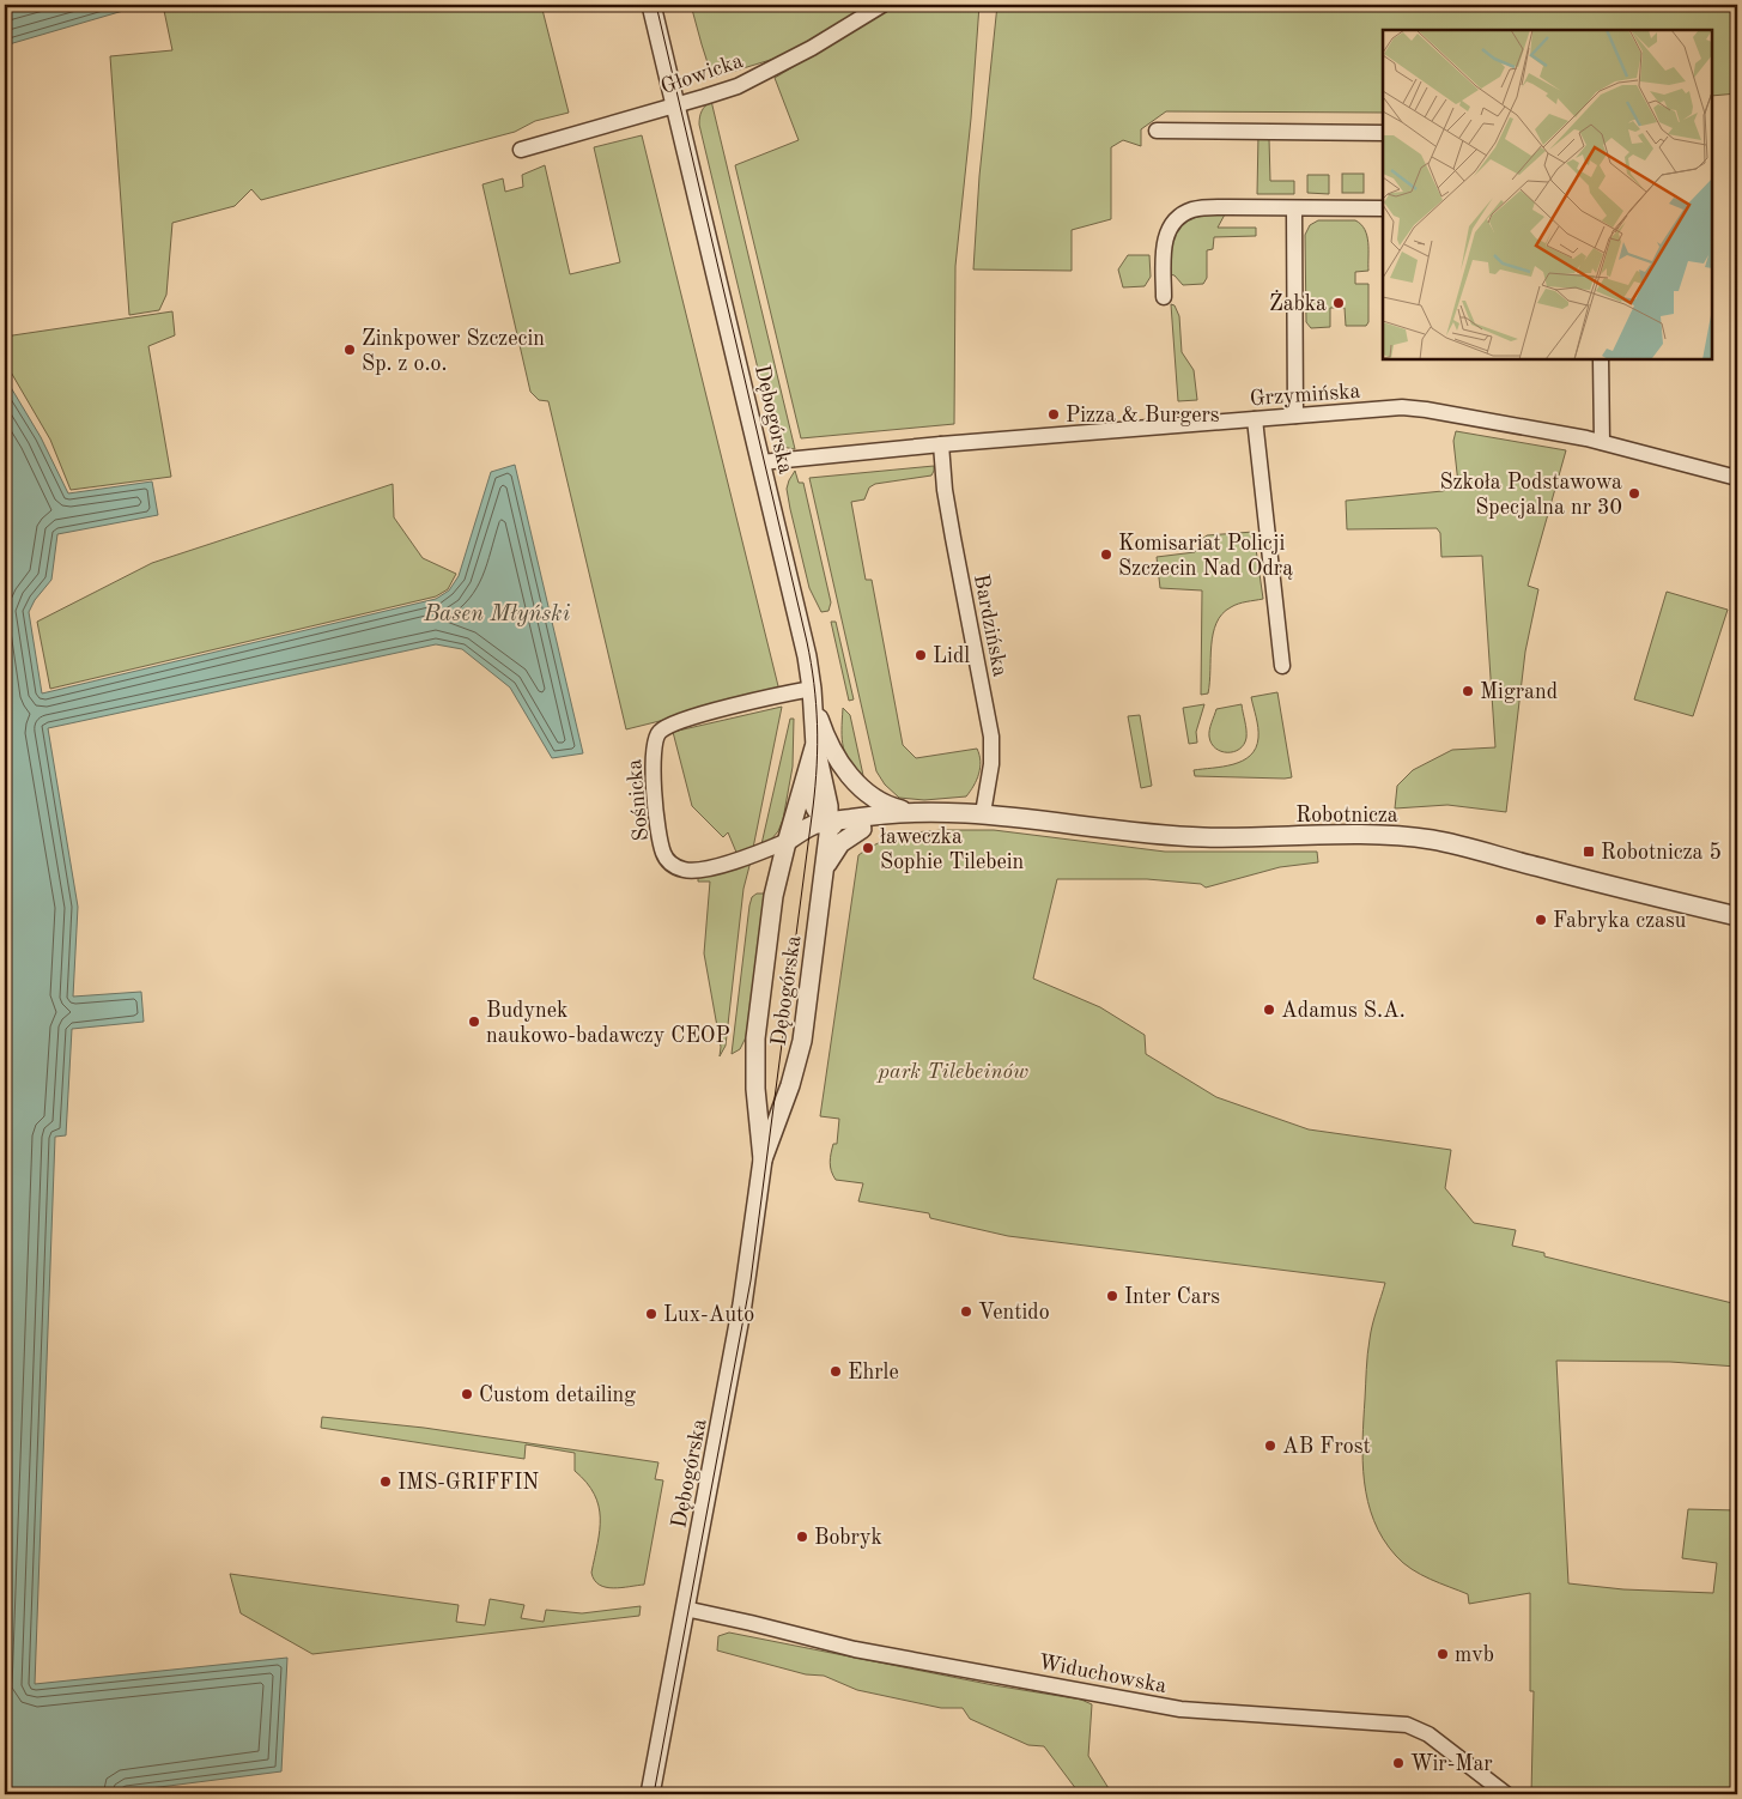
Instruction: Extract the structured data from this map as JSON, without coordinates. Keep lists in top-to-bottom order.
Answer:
{
  "streets": {
    "street": [
      "Głowicka",
      "Grzymińska",
      "Dębogórska",
      "Bardzińska",
      "Sośnicka",
      "Robotnicza",
      "Widuchowska"
    ]
  },
  "crossings": [
    ["Głowicka", "Dębogórska"],
    ["Grzymińska", "Dębogórska"],
    ["Grzymińska", "Bardzińska"],
    ["Dębogórska", "Sośnicka"],
    ["Dębogórska", "Robotnicza"],
    ["Dębogórska", "Widuchowska"],
    ["Bardzińska", "Robotnicza"],
    ["Sośnicka", "Robotnicza"]
  ],
  "water": ["Basen Młyński"],
  "parks": ["park Tilebeinów"],
  "places": {
    "other": [
      "Żabka",
      "Zinkpower Szczecin Sp. z o.o.",
      "Pizza & Burgers",
      "Szkoła Podstawowa Specjalna nr 30",
      "Komisariat Policji Szczecin Nad Odrą",
      "Lidl",
      "Migrand",
      "ławeczka Sophie Tilebein",
      "Fabryka czasu",
      "Adamus S.A.",
      "Budynek naukowo-badawczy CEOP",
      "Inter Cars",
      "Ventido",
      "Lux-Auto",
      "Ehrle",
      "Custom detailing",
      "AB Frost",
      "IMS-GRIFFIN",
      "Bobryk",
      "mvb",
      "Wir-Mar"
    ],
    "transit": ["Robotnicza 5"]
  }
}
